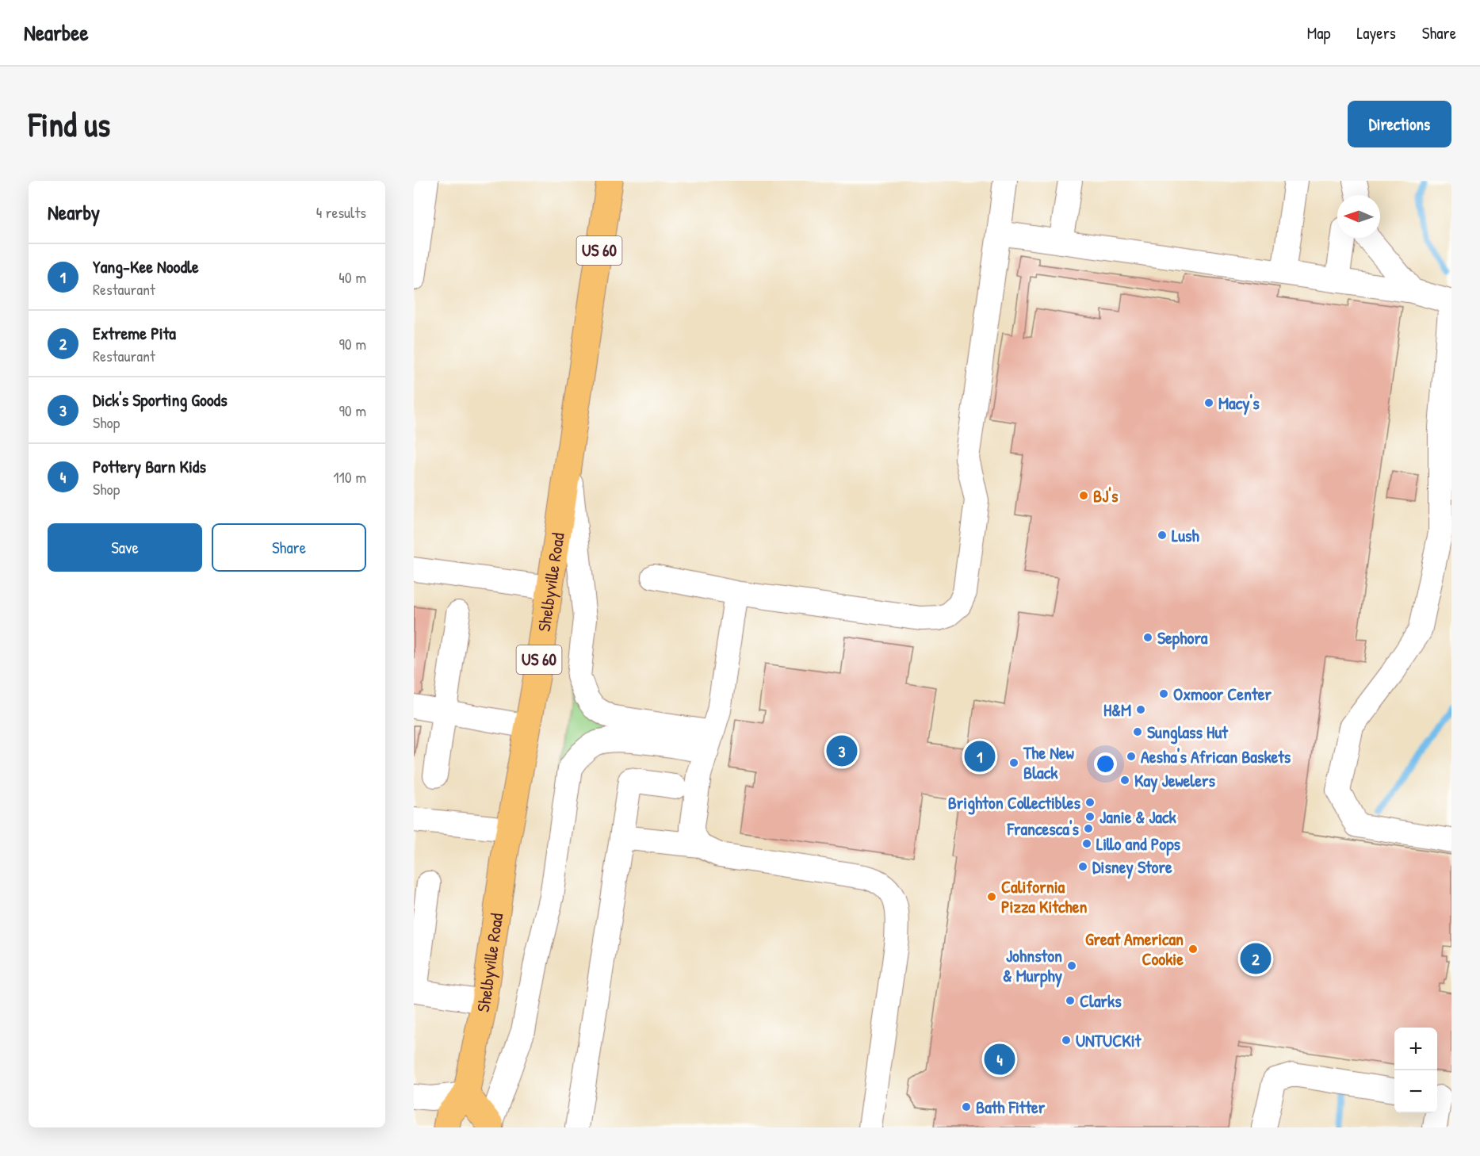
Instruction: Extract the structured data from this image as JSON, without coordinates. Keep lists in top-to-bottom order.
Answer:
{
  "streets": {
    "main road": ["US 60", "Shelbyville Road"]
  },
  "places": [
    "Macy's",
    "BJ's",
    "Lush",
    "Sephora",
    "Oxmoor Center",
    "H&M",
    "Sunglass Hut",
    "Aesha's African Baskets",
    "The New Black",
    "Kay Jewelers",
    "Brighton Collectibles",
    "Janie & Jack",
    "Francesca's",
    "Lillo and Pops",
    "Disney Store",
    "California Pizza Kitchen",
    "Great American Cookie",
    "Johnston & Murphy",
    "Clarks",
    "UNTUCKit",
    "Bath Fitter"
  ],
  "north": "left",
  "page": {
    "header": "Nearbee",
    "nav": ["Map", "Layers", "Share"],
    "buttons": [
      "Directions",
      ["Save", "Share"]
    ],
    "title": "Find us",
    "heading": ["Nearby", "4 results"],
    "list": [
      {
        "mark": "1",
        "name": "Yang-Kee Noodle",
        "note": "Restaurant",
        "value": "40 m"
      },
      {
        "mark": "2",
        "name": "Extreme Pita",
        "note": "Restaurant",
        "value": "90 m"
      },
      {
        "mark": "3",
        "name": "Dick's Sporting Goods",
        "note": "Shop",
        "value": "90 m"
      },
      {
        "mark": "4",
        "name": "Pottery Barn Kids",
        "note": "Shop",
        "value": "110 m"
      }
    ],
    "pins": [
      "3",
      "1",
      "2",
      "4"
    ],
    "map_buttons": ["+", "−"]
  }
}
